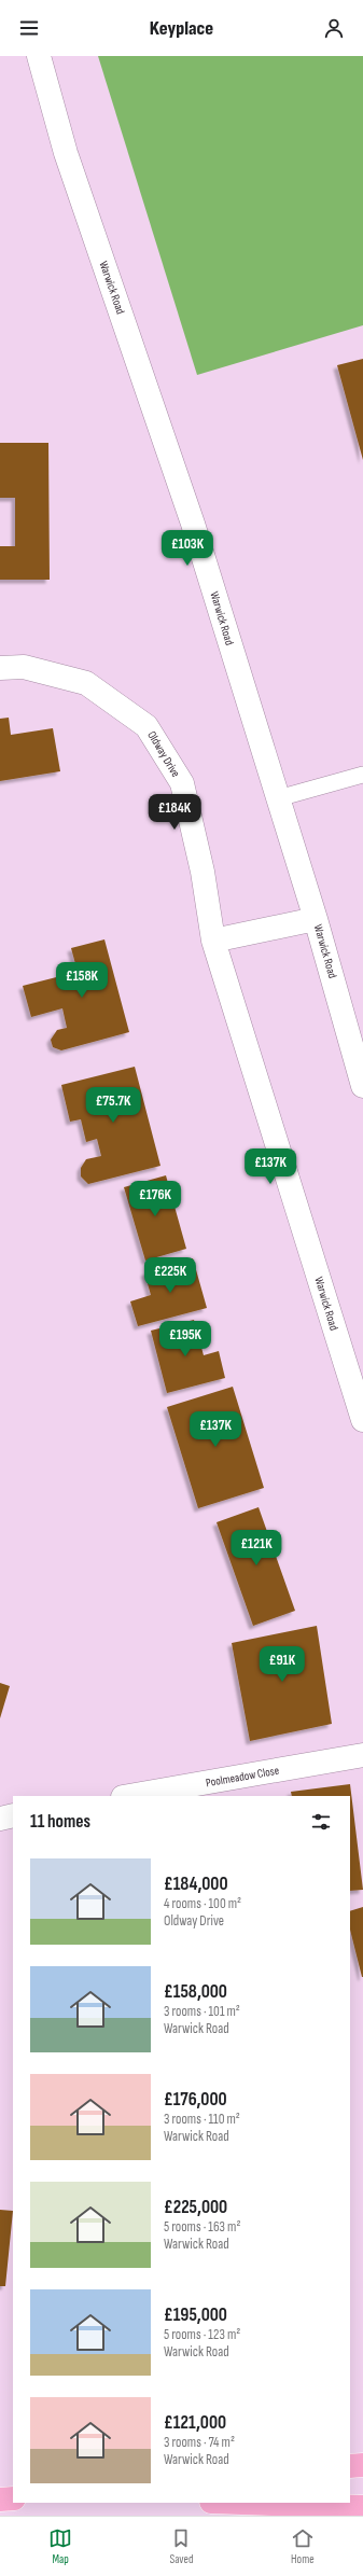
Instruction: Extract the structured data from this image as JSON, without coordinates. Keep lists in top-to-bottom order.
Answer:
{
  "streets": {
    "street": ["Warwick Road", "Oldway Drive", "Poolmeadow Close"]
  },
  "crossings": [
    ["Warwick Road", "Oldway Drive"]
  ],
  "page": {
    "header": "Keyplace",
    "price": [
      "£103K",
      "£184K",
      "£158K",
      "£75.7K",
      "£137K",
      "£176K",
      "£225K",
      "£195K",
      "£137K",
      "£121K",
      "£91K"
    ],
    "heading": "11 homes",
    "list": [
      {
        "name": "£184,000",
        "note": "4 rooms · 100 m² · Oldway Drive"
      },
      {
        "name": "£158,000",
        "note": "3 rooms · 101 m² · Warwick Road"
      },
      {
        "name": "£176,000",
        "note": "3 rooms · 110 m² · Warwick Road"
      },
      {
        "name": "£225,000",
        "note": "5 rooms · 163 m² · Warwick Road"
      },
      {
        "name": "£195,000",
        "note": "5 rooms · 123 m² · Warwick Road"
      },
      {
        "name": "£121,000",
        "note": "3 rooms · 74 m² · Warwick Road"
      }
    ],
    "tabs": ["Map", "Saved", "Home"]
  }
}
